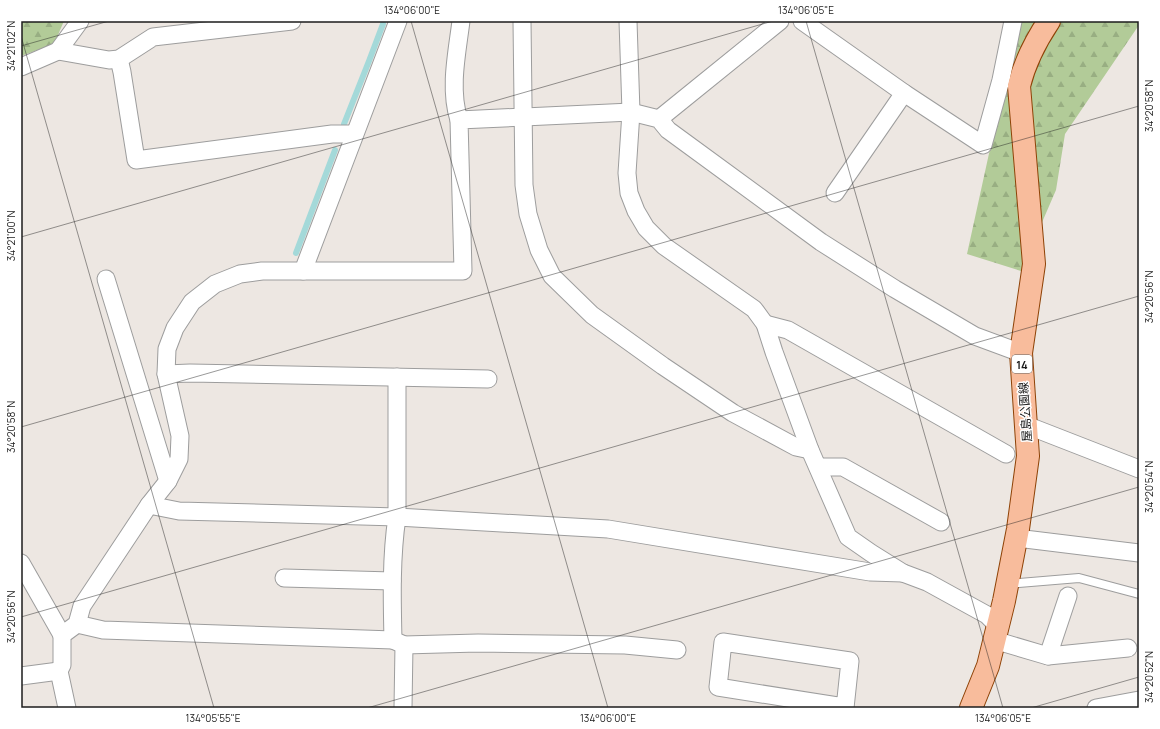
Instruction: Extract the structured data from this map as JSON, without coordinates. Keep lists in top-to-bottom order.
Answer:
{
  "streets": {
    "main road": ["14", "屋島公園線"]
  },
  "coordinates": [
    "134°06'00\"E",
    "134°06'05\"E",
    "34°21'02\"N",
    "34°20'58\"N",
    "34°21'00\"N",
    "34°20'56\"N",
    "34°20'54\"N",
    "34°20'52\"N",
    "134°05'55\"E"
  ]
}
